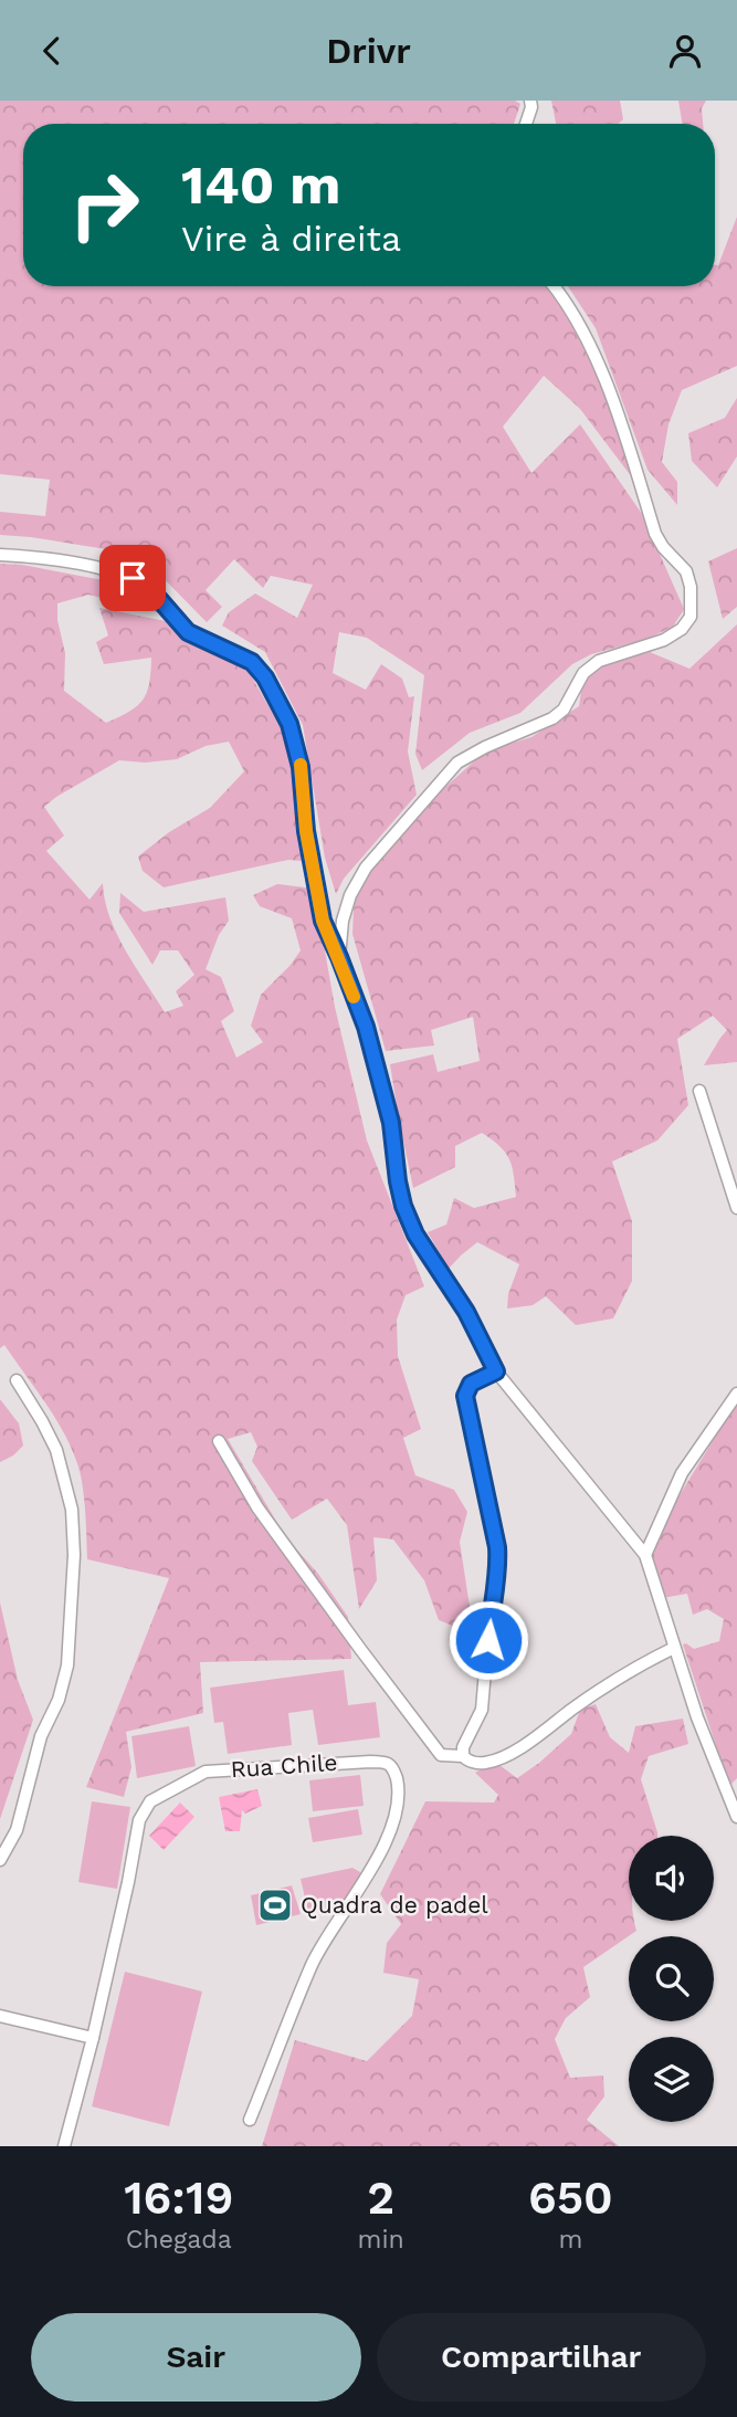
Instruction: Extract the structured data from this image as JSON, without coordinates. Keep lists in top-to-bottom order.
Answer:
{
  "streets": {
    "street": ["Rua Chile"]
  },
  "places": {
    "sports": ["Quadra de padel"]
  },
  "page": {
    "header": "Drivr",
    "turn": ["140 m", "Vire à direita"],
    "eta": [
      "16:19",
      "Chegada",
      "2",
      "min",
      "650",
      "m"
    ],
    "buttons": ["Sair", "Compartilhar"]
  }
}
